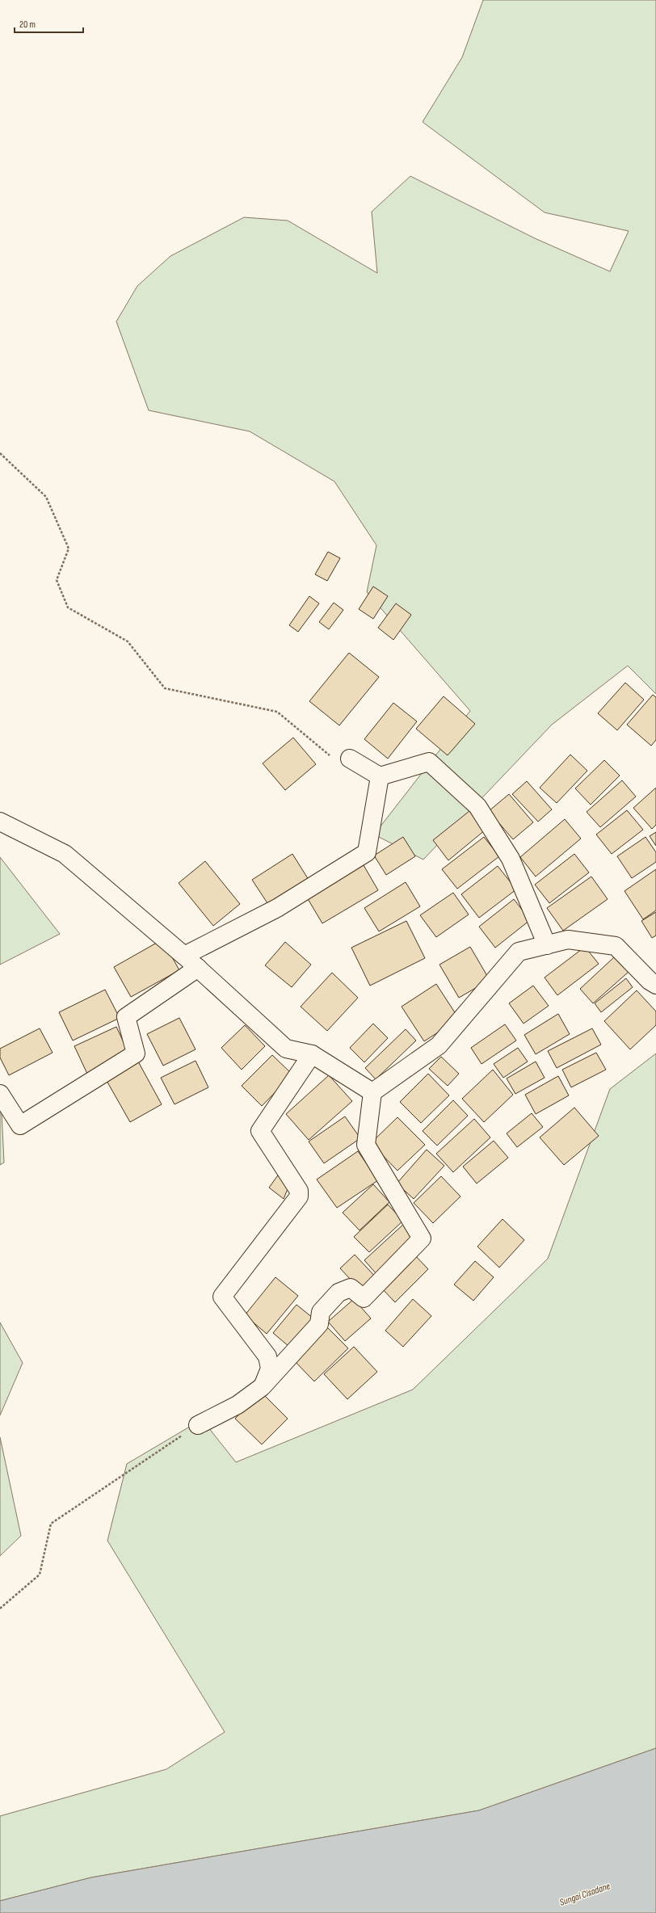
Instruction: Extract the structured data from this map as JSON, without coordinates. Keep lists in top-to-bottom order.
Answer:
{
  "water": ["Sungai Cisadane"],
  "scale_bar": "20 m"
}
